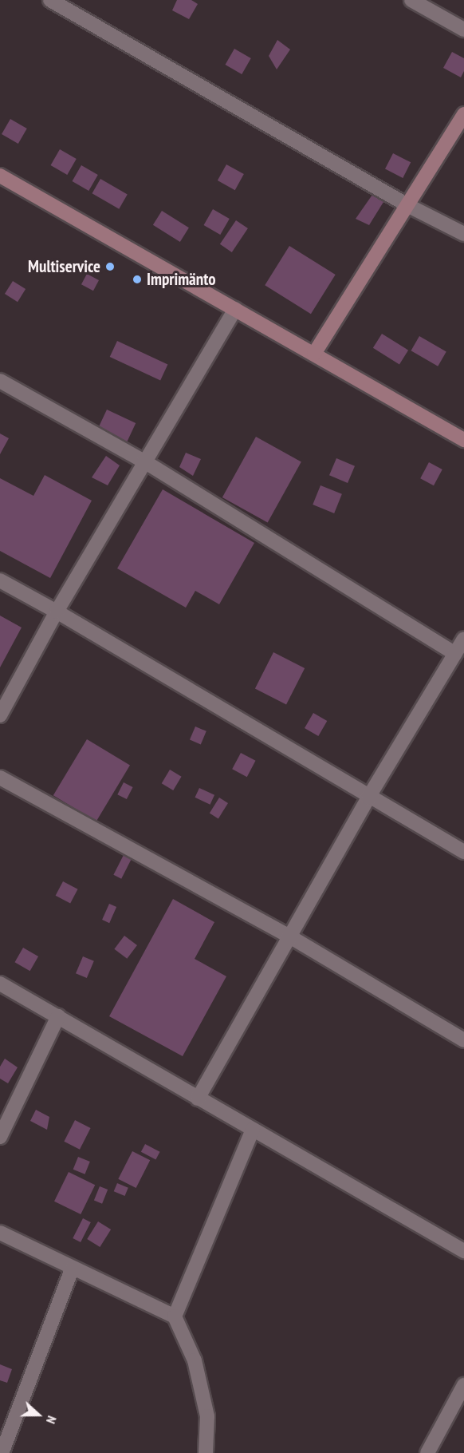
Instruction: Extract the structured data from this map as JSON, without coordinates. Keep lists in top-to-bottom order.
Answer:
{
  "places": ["Multiservice", "Imprimänto"],
  "north": "right"
}
